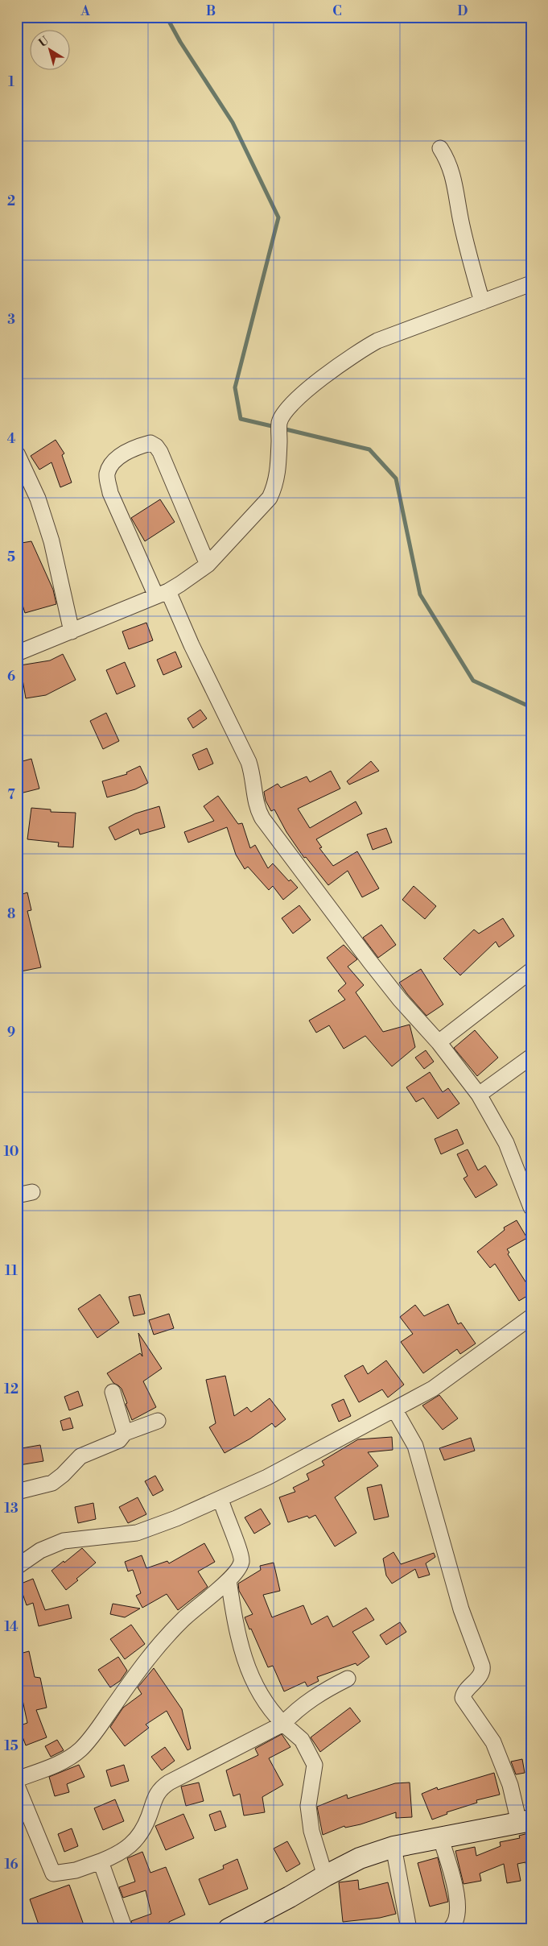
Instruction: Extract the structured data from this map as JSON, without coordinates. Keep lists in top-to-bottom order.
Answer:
{
  "north": "top left",
  "grid": {
    "columns": [
      "A",
      "B",
      "C",
      "D"
    ],
    "rows": [
      "1",
      "2",
      "3",
      "4",
      "5",
      "6",
      "7",
      "8",
      "9",
      "10",
      "11",
      "12",
      "13",
      "14",
      "15",
      "16"
    ]
  }
}
